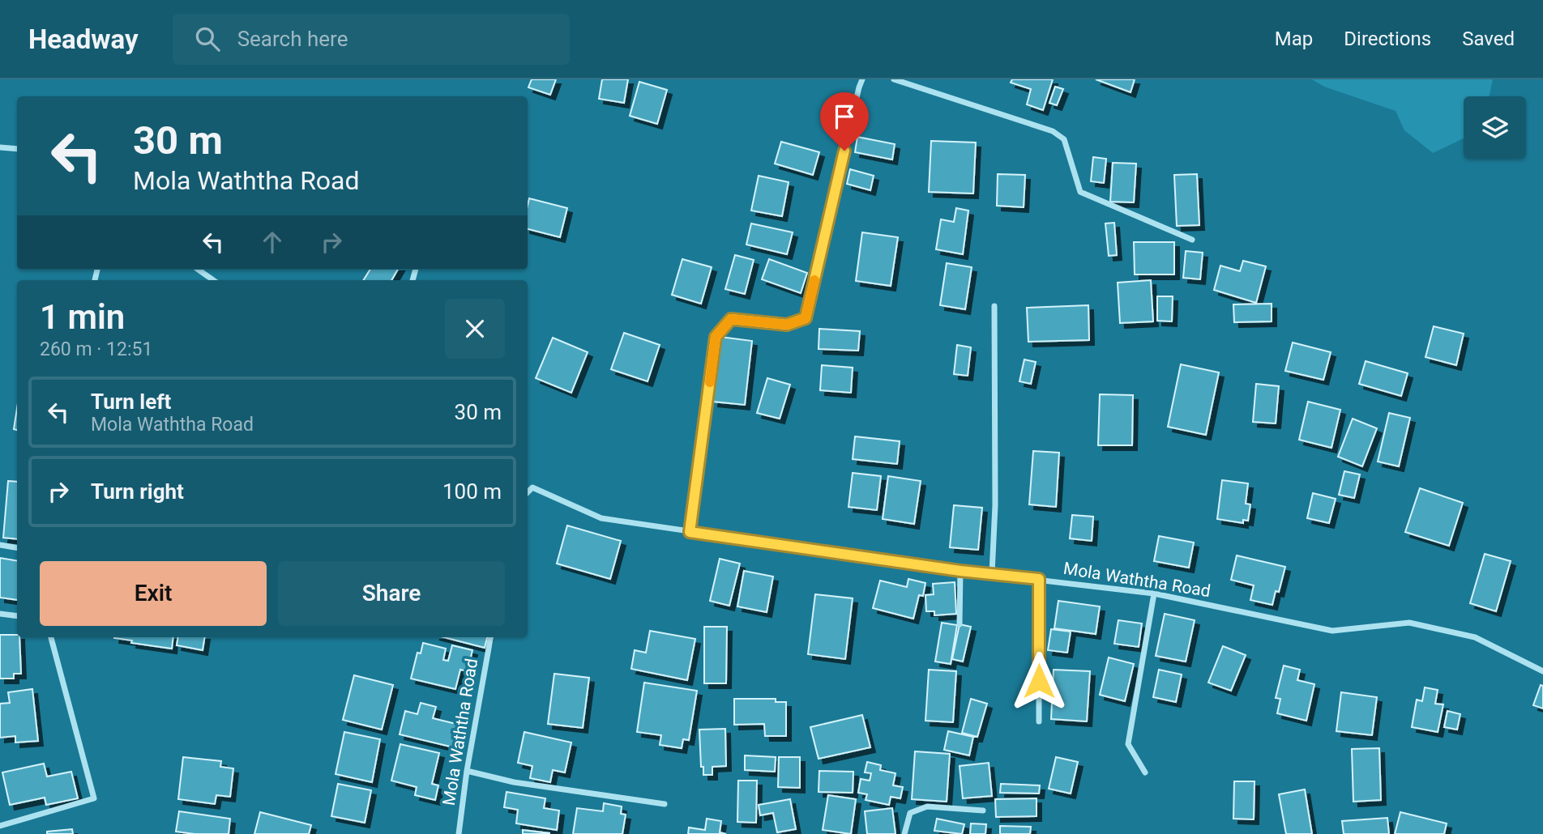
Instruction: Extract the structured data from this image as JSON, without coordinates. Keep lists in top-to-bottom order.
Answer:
{
  "streets": {
    "street": ["Mola Waththa Road"]
  },
  "page": {
    "header": "Headway",
    "search": "Search here",
    "nav": ["Map", "Directions", "Saved"],
    "turn": ["30 m", "Mola Waththa Road"],
    "heading": ["1 min", "260 m · 12:51"],
    "list": [
      {
        "name": "Turn left",
        "note": "Mola Waththa Road",
        "value": "30 m"
      },
      {
        "name": "Turn right",
        "value": "100 m"
      }
    ],
    "buttons": ["Exit", "Share"]
  }
}
